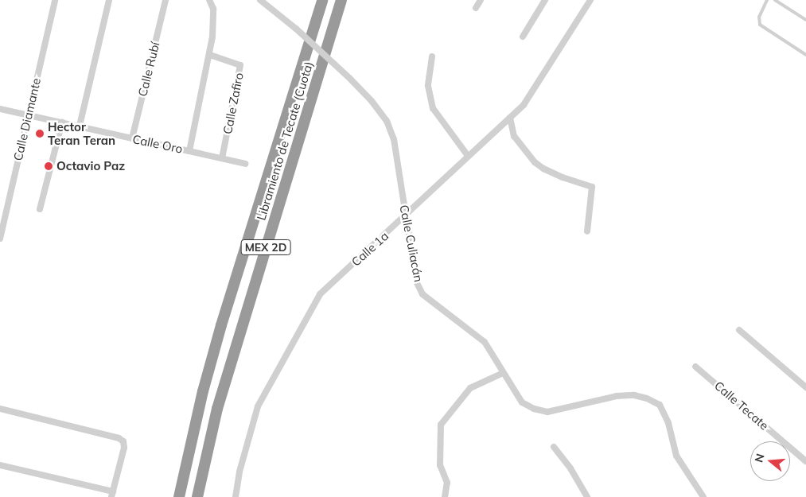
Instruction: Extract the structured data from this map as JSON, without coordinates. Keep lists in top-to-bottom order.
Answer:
{
  "streets": {
    "highway": ["Libramiento de Tecate (Cuota)", "MEX 2D"],
    "street": [
      "Calle Rubí",
      "Calle Zafiro",
      "Calle Diamante",
      "Calle Oro",
      "Calle Culiacán",
      "Calle 1a",
      "Calle Tecate"
    ]
  },
  "crossings": [
    ["Calle Rubí", "Calle Oro"],
    ["Calle Zafiro", "Calle Oro"],
    ["Calle Diamante", "Calle Oro"],
    ["Calle Culiacán", "Calle 1a"]
  ],
  "places": ["Hector Teran Teran", "Octavio Paz"],
  "north": "left"
}
